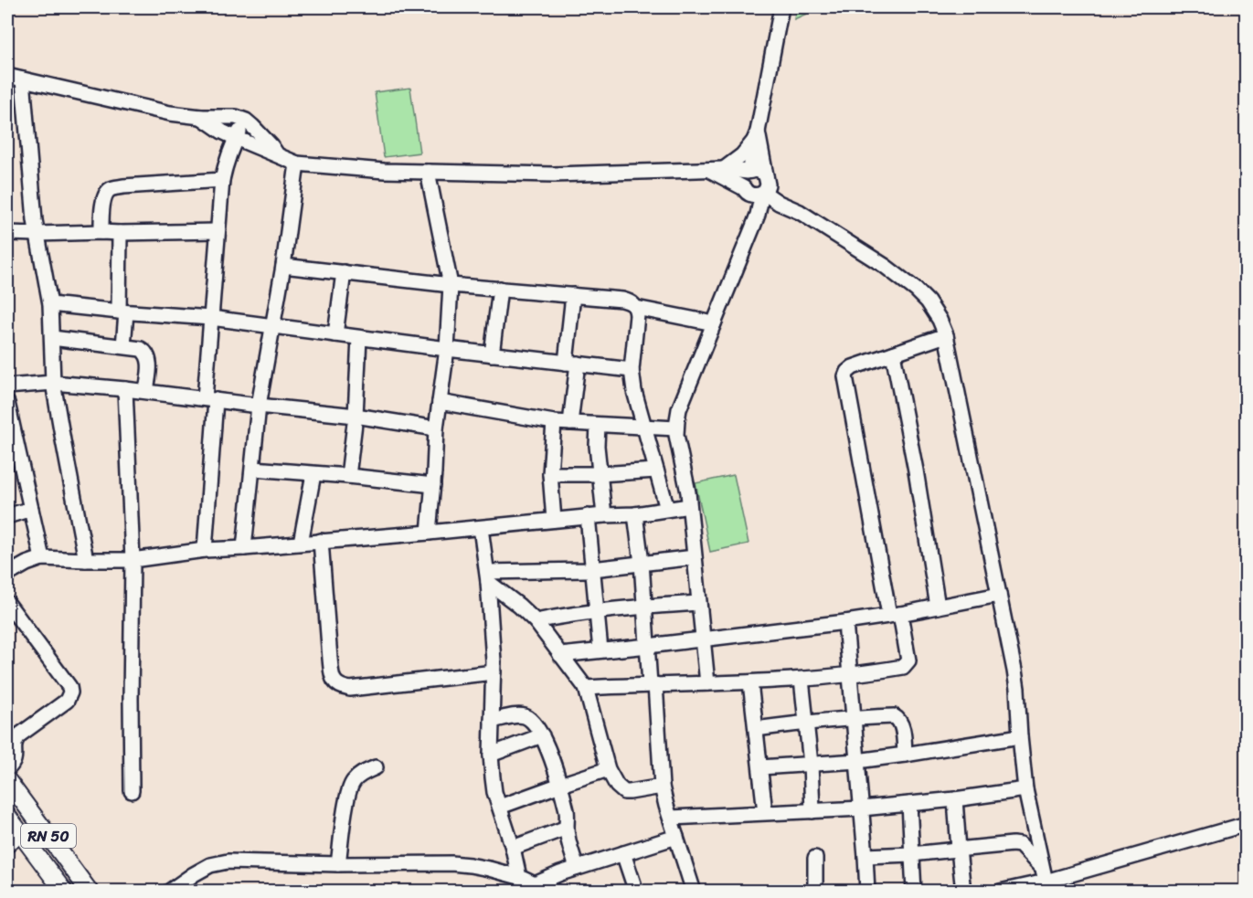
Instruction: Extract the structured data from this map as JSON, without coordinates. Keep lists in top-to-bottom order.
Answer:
{
  "streets": {
    "main road": ["RN 50"]
  }
}
